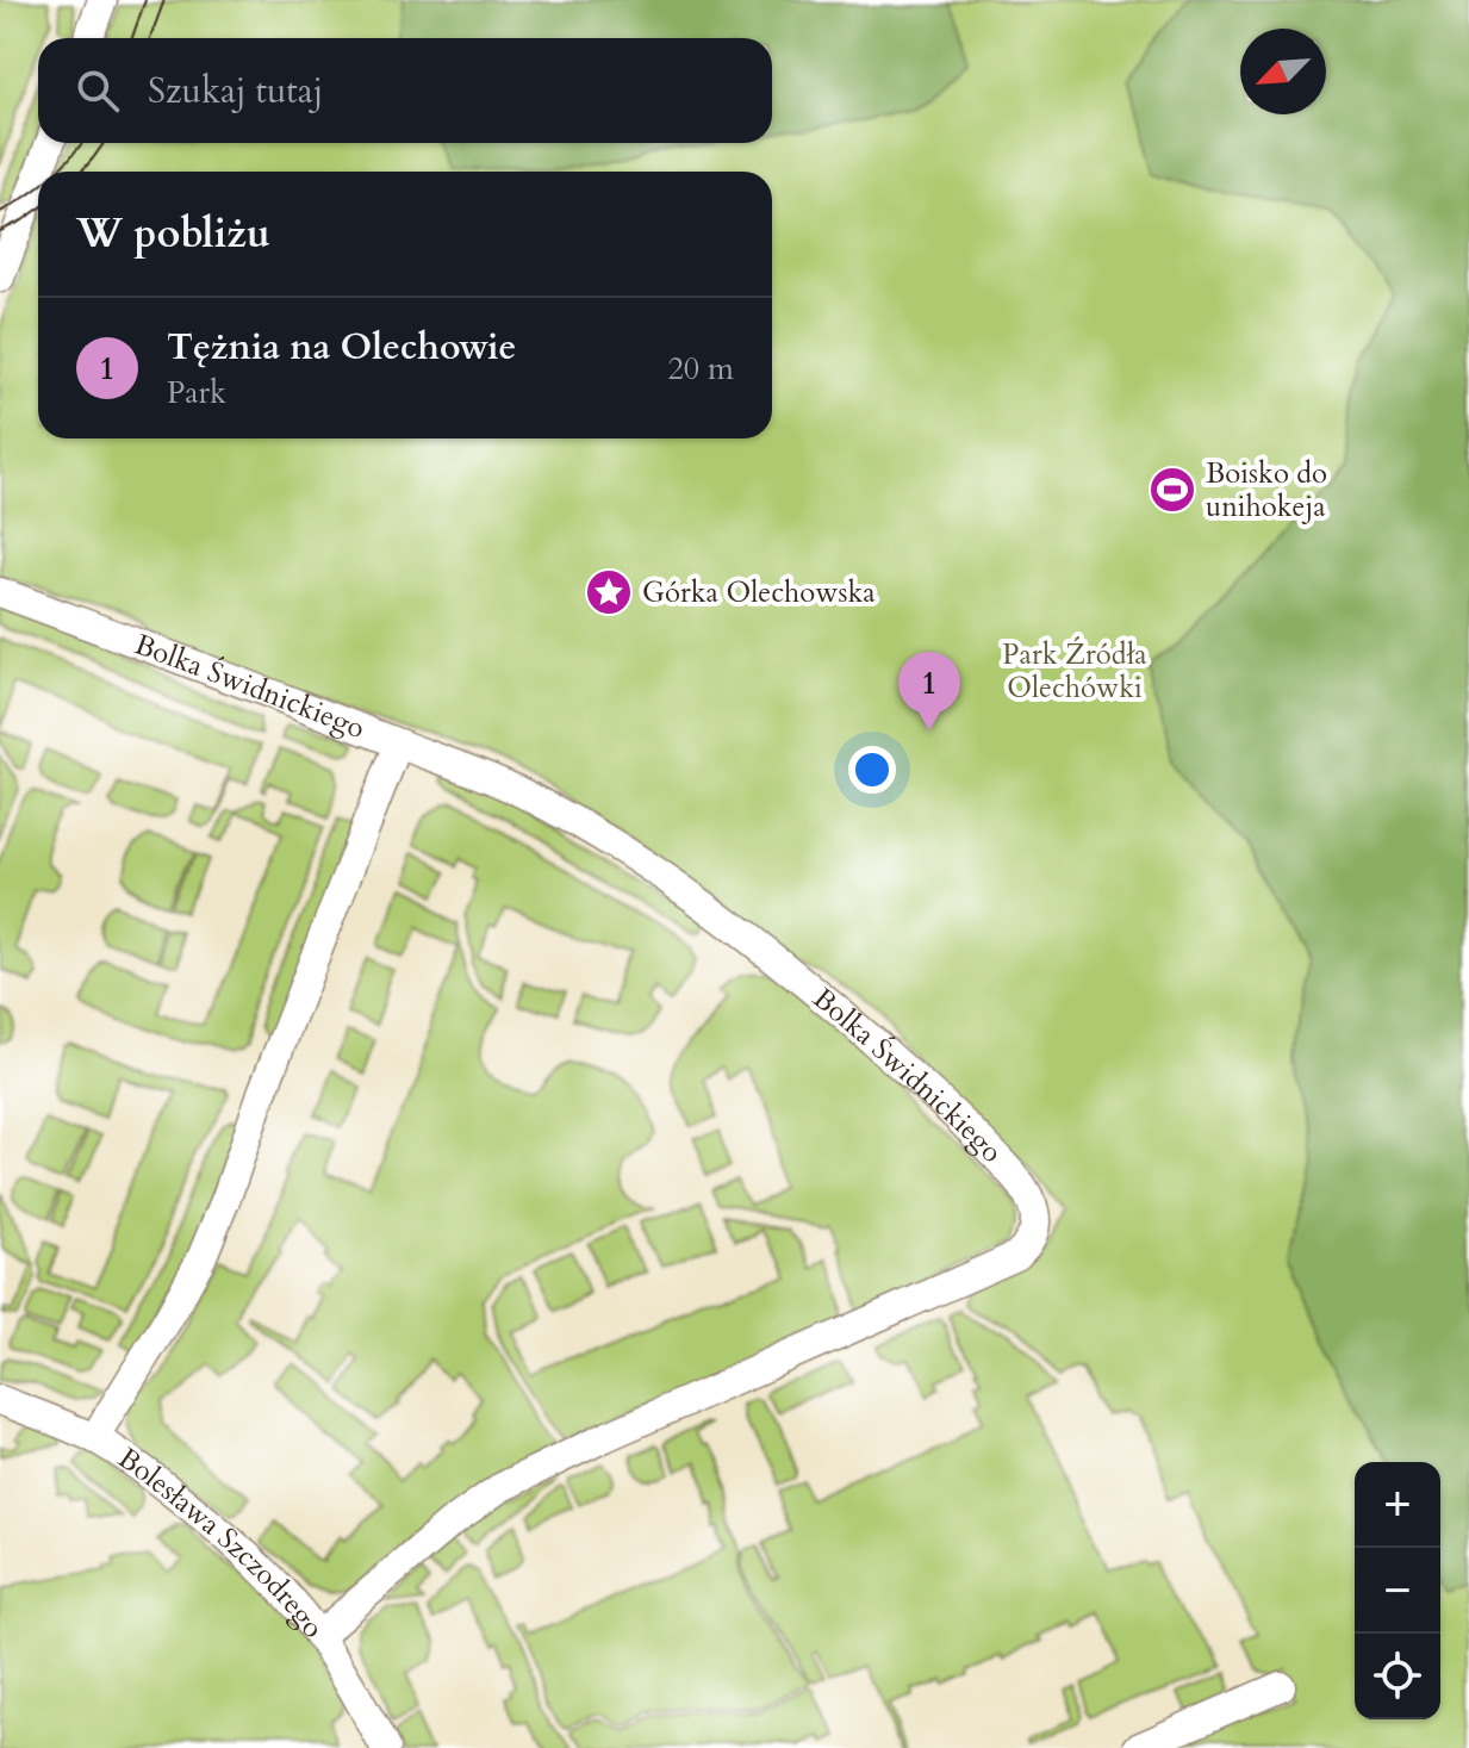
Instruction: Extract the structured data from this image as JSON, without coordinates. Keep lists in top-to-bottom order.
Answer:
{
  "streets": {
    "street": ["Bolka Świdnickiego", "Bolesława Szczodrego"]
  },
  "crossings": [
    ["Bolka Świdnickiego", "Bolesława Szczodrego"]
  ],
  "parks": ["Park Źródła Olechówki"],
  "places": {
    "sports": ["Boisko do unihokeja"],
    "place": ["Górka Olechowska"]
  },
  "north": "bottom left",
  "page": {
    "search": "Szukaj tutaj",
    "heading": "W pobliżu",
    "list": [
      {
        "mark": "1",
        "name": "Tężnia na Olechowie",
        "note": "Park",
        "value": "20 m"
      }
    ],
    "pins": "1",
    "map_buttons": ["+", "−"]
  }
}
